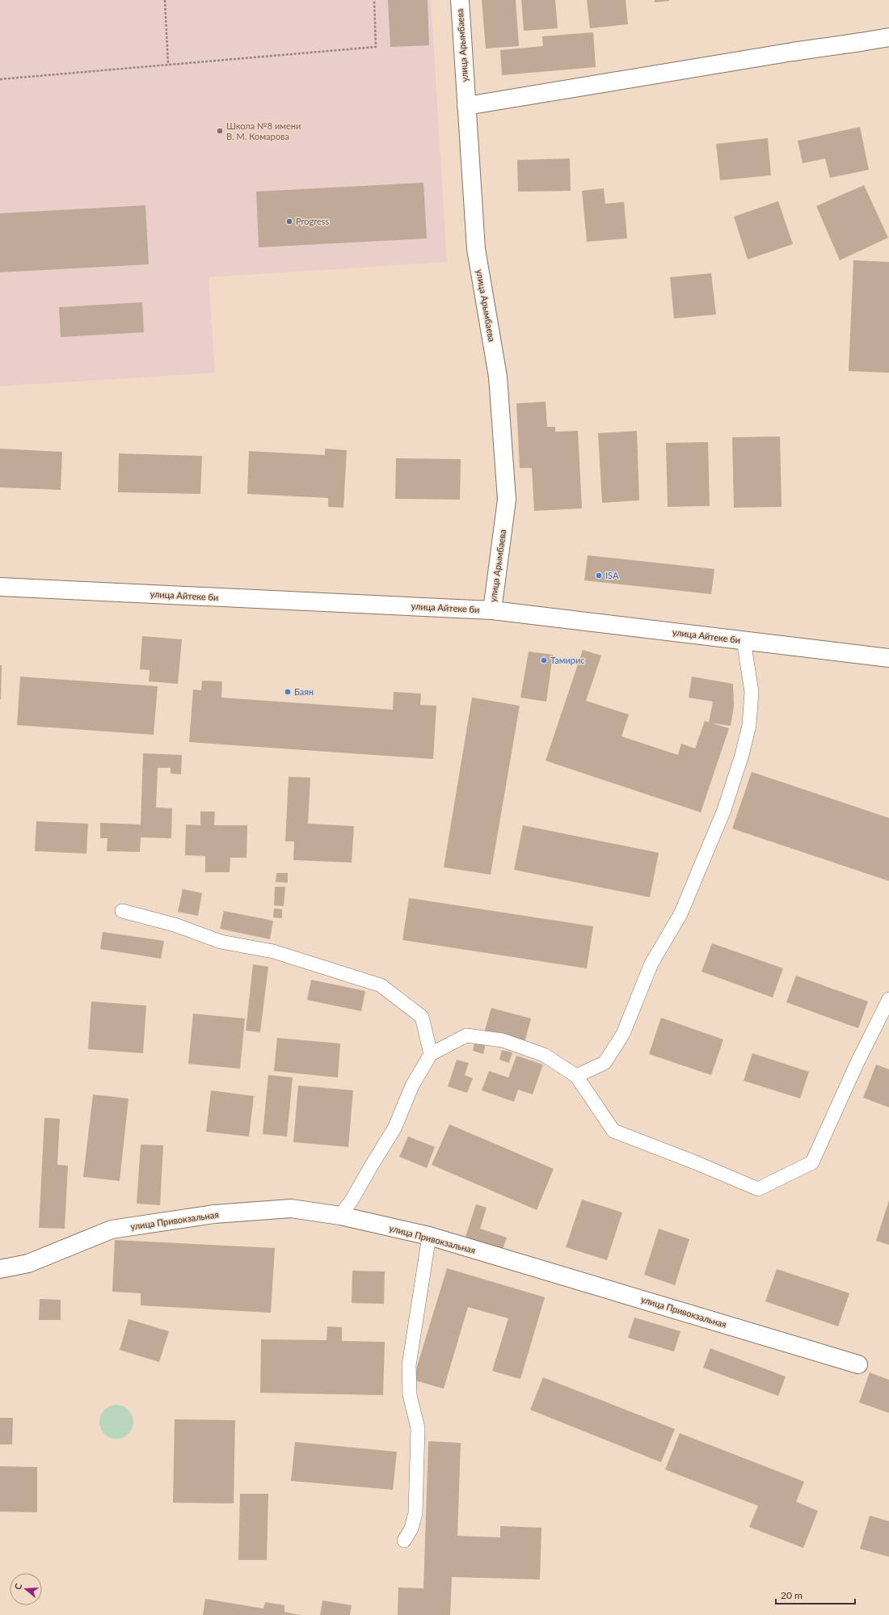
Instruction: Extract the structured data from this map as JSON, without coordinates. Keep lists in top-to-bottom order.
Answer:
{
  "streets": {
    "street": ["улица Арымбаева", "улица Айтеке би", "улица Привокзальная"]
  },
  "crossings": [
    ["улица Арымбаева", "улица Айтеке би"]
  ],
  "places": [
    "Школа №8 имени В. М. Комарова",
    "Progress",
    "ISA",
    "Тамирис",
    "Баян"
  ],
  "scale_bar": "20 m",
  "north": "left"
}
